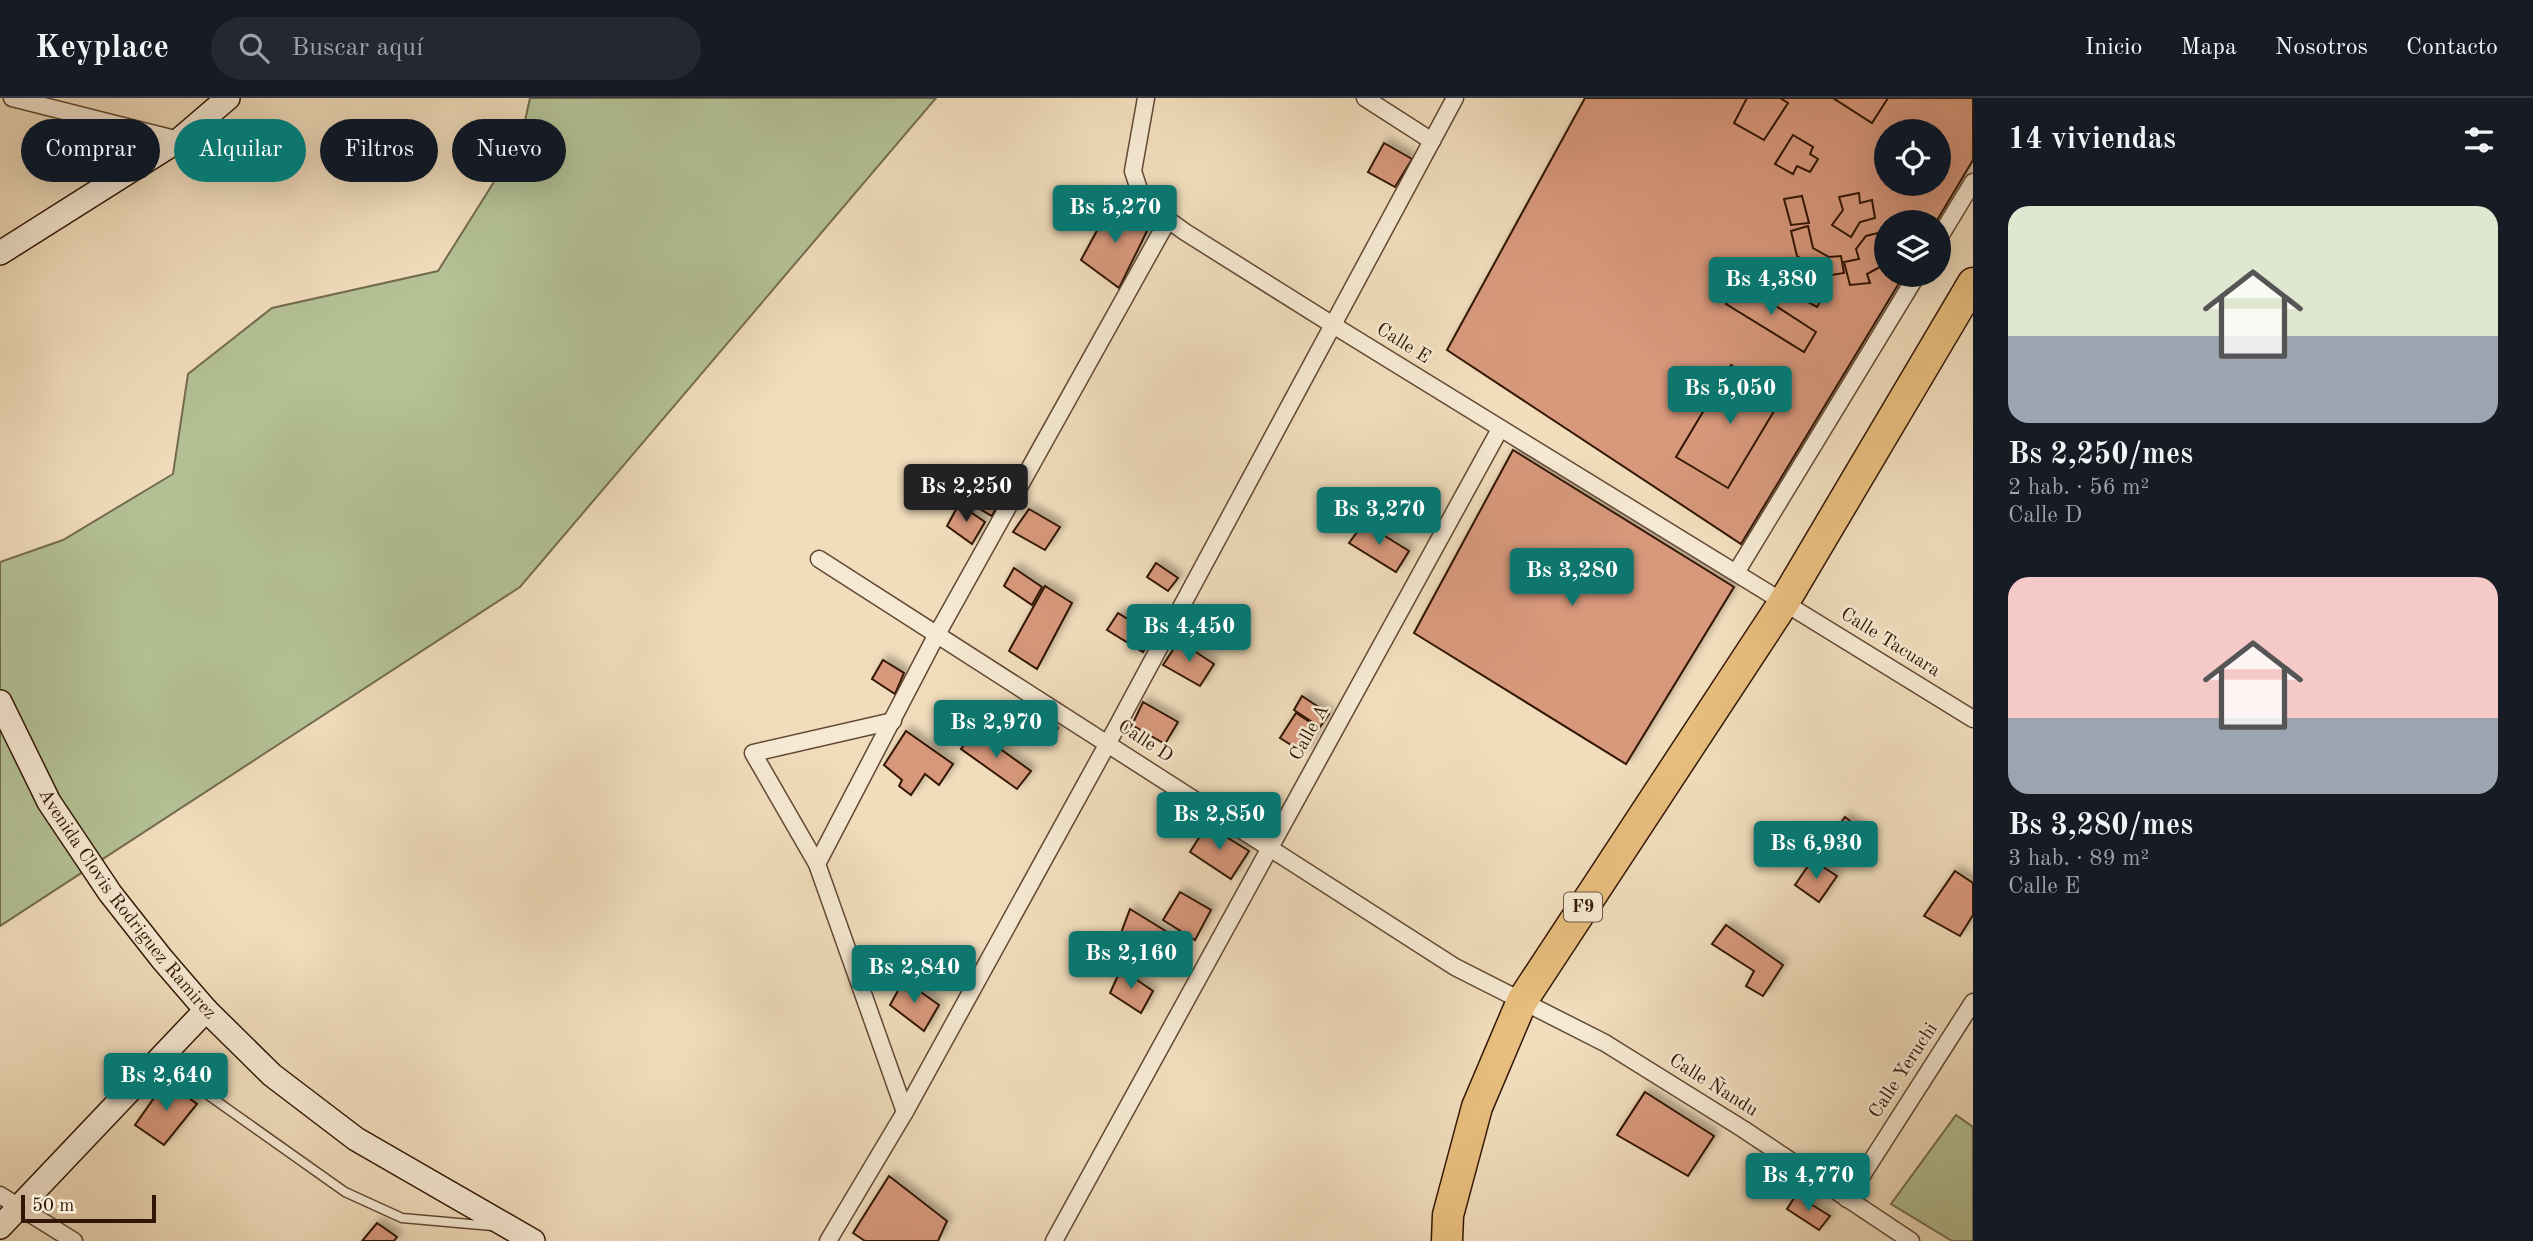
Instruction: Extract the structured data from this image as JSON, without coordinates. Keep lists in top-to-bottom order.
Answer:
{
  "streets": {
    "highway": ["F9"],
    "main road": ["Avenida Clovis Rodriguez Ramirez"],
    "street": [
      "Calle E",
      "Calle Tacuara",
      "Calle A",
      "Calle D",
      "Calle Yeruchi",
      "Calle Ñandu"
    ]
  },
  "crossings": [
    ["Calle E", "Calle Tacuara"],
    ["Calle E", "Calle A"],
    ["Calle Tacuara", "F9"],
    ["Calle A", "Calle D"],
    ["Calle D", "F9"],
    ["Calle D", "Calle Ñandu"],
    ["F9", "Calle Ñandu"],
    ["Calle Yeruchi", "Calle Ñandu"]
  ],
  "scale_bar": "50 m",
  "page": {
    "header": "Keyplace",
    "search": "Buscar aquí",
    "nav": [
      "Inicio",
      "Mapa",
      "Nosotros",
      "Contacto"
    ],
    "heading": "14 viviendas",
    "chip": [
      "Comprar",
      "Alquilar",
      "Filtros",
      "Nuevo"
    ],
    "list": [
      {
        "name": "Bs 2,250/mes",
        "note": "2 hab. · 56 m² · Calle D"
      },
      {
        "name": "Bs 3,280/mes",
        "note": "3 hab. · 89 m² · Calle E"
      }
    ],
    "price": [
      "Bs 5,270",
      "Bs 4,380",
      "Bs 5,050",
      "Bs 2,250",
      "Bs 3,270",
      "Bs 3,280",
      "Bs 4,450",
      "Bs 2,970",
      "Bs 2,850",
      "Bs 6,930",
      "Bs 2,160",
      "Bs 2,840",
      "Bs 2,640",
      "Bs 4,770"
    ],
    "scale": "50 m"
  }
}
